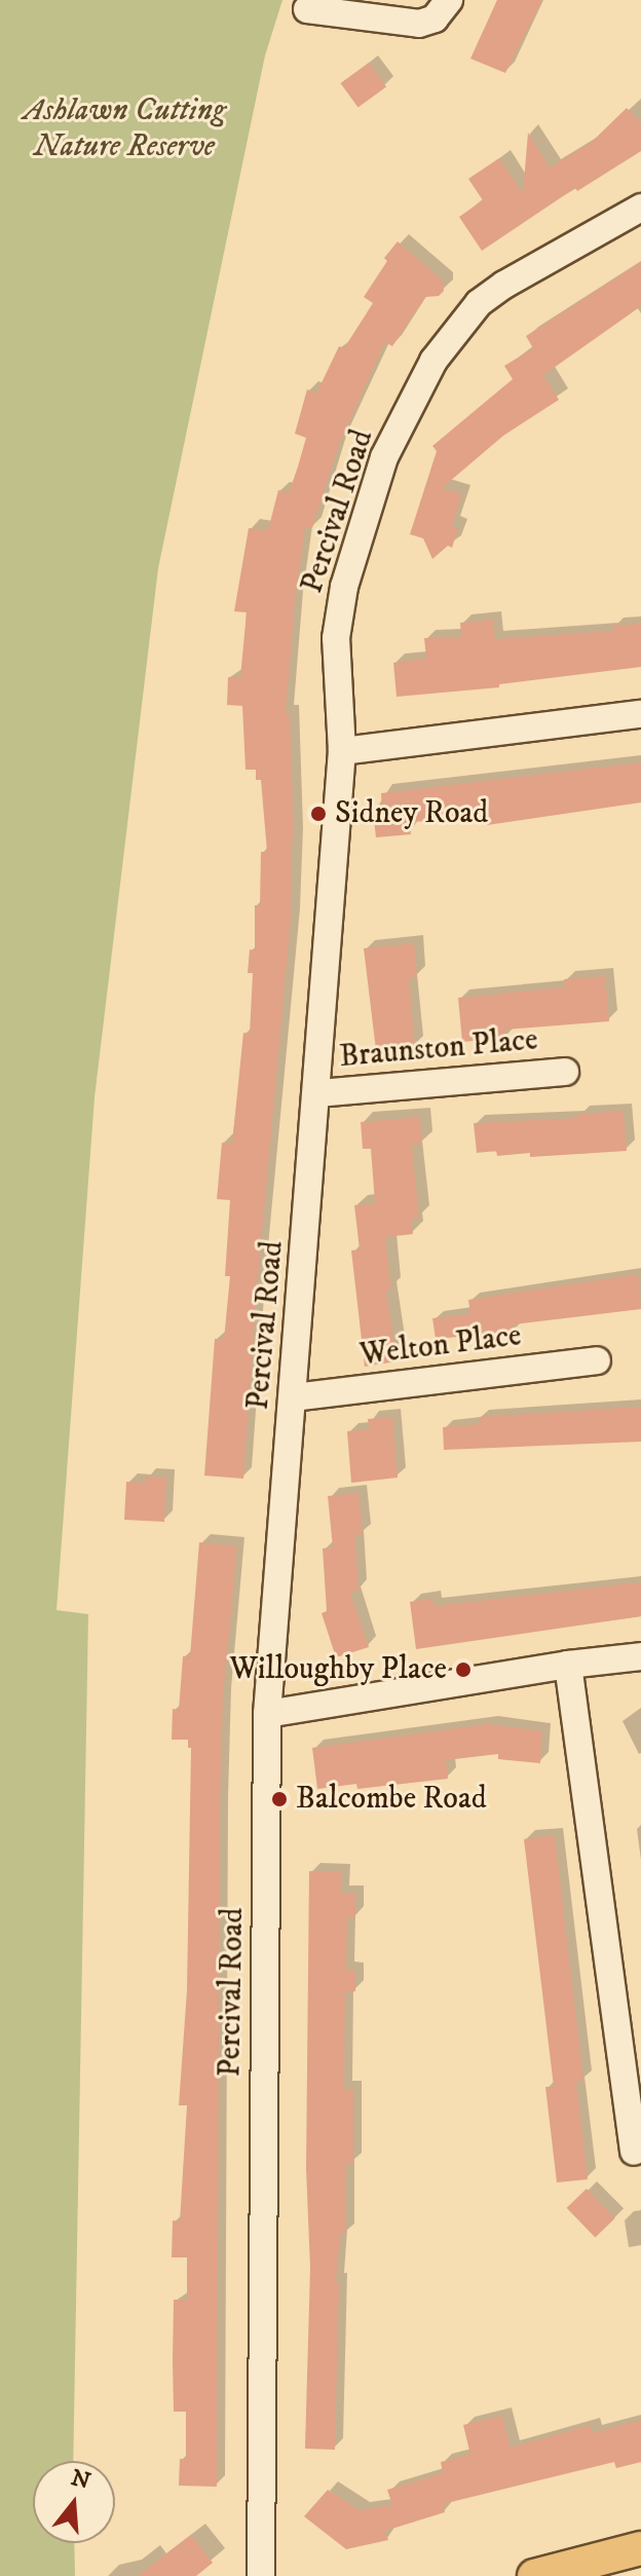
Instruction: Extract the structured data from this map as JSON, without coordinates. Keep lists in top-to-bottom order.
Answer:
{
  "streets": {
    "street": ["Percival Road", "Braunston Place", "Welton Place"]
  },
  "crossings": [
    ["Percival Road", "Braunston Place"],
    ["Percival Road", "Welton Place"]
  ],
  "parks": ["Ashlawn Cutting Nature Reserve"],
  "places": ["Sidney Road", "Willoughby Place", "Balcombe Road"],
  "north": "top"
}
